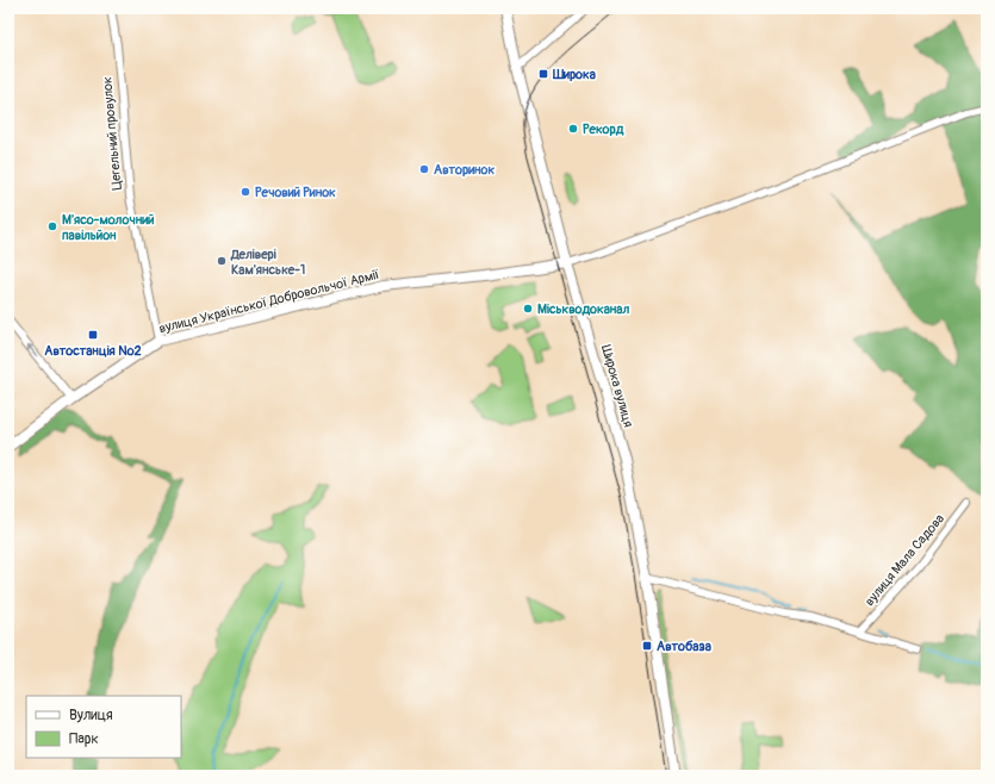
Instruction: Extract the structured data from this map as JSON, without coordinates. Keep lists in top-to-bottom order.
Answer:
{
  "streets": {
    "street": [
      "Цегельний провулок",
      "вулиця Української Добровольчої Армії",
      "Широка вулиця",
      "вулиця Мала Садова"
    ]
  },
  "crossings": [
    ["Цегельний провулок", "вулиця Української Добровольчої Армії"],
    ["вулиця Української Добровольчої Армії", "Широка вулиця"]
  ],
  "places": {
    "transit": ["Широка", "Автостанція №2", "Автобаза"],
    "other": [
      "Рекорд",
      "Авторинок",
      "Речовий Ринок",
      "М'ясо-молочний павільйон",
      "Делівері Кам'янське-1",
      "Міськводоканал"
    ]
  },
  "legend": ["Вулиця", "Парк"]
}
